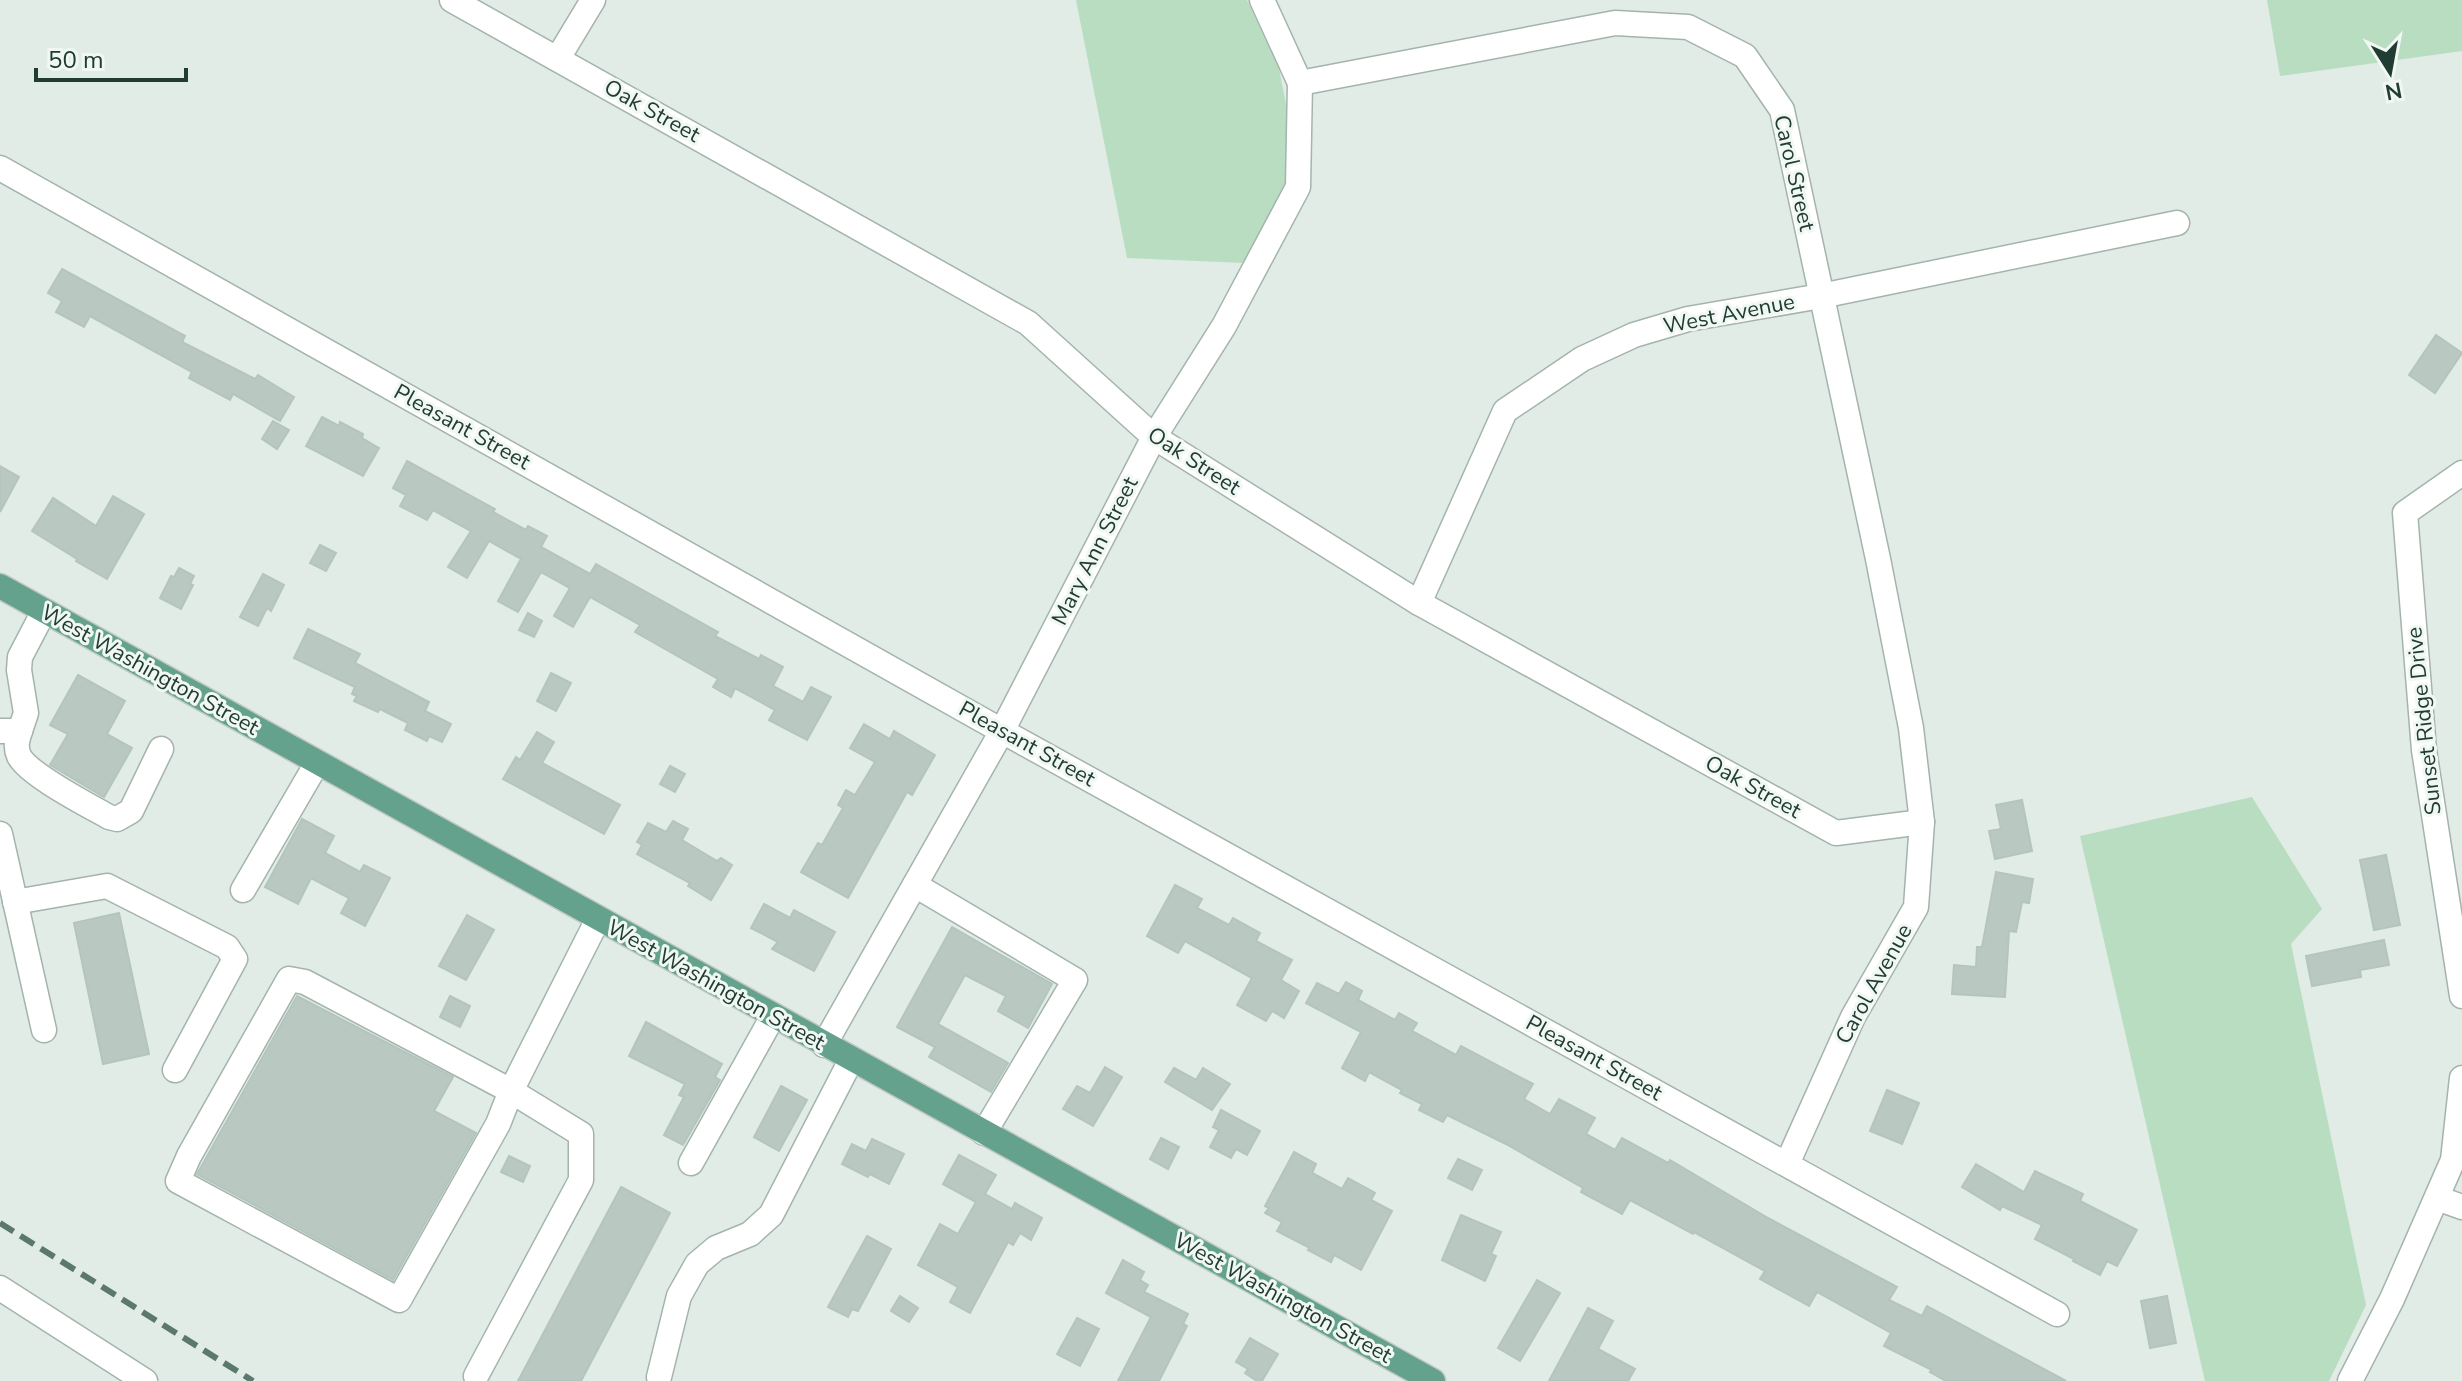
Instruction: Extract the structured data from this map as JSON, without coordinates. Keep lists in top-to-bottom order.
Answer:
{
  "streets": {
    "main road": ["West Washington Street"],
    "street": [
      "Oak Street",
      "Carol Street",
      "West Avenue",
      "Pleasant Street",
      "Mary Ann Street",
      "Sunset Ridge Drive",
      "Carol Avenue"
    ]
  },
  "crossings": [
    ["Oak Street", "West Avenue"],
    ["Oak Street", "Mary Ann Street"],
    ["Oak Street", "Carol Avenue"],
    ["Carol Street", "West Avenue"],
    ["Carol Street", "Mary Ann Street"],
    ["Carol Street", "Carol Avenue"],
    ["Pleasant Street", "Mary Ann Street"],
    ["Pleasant Street", "Carol Avenue"],
    ["Mary Ann Street", "West Washington Street"]
  ],
  "scale_bar": "50 m",
  "north": "bottom"
}
